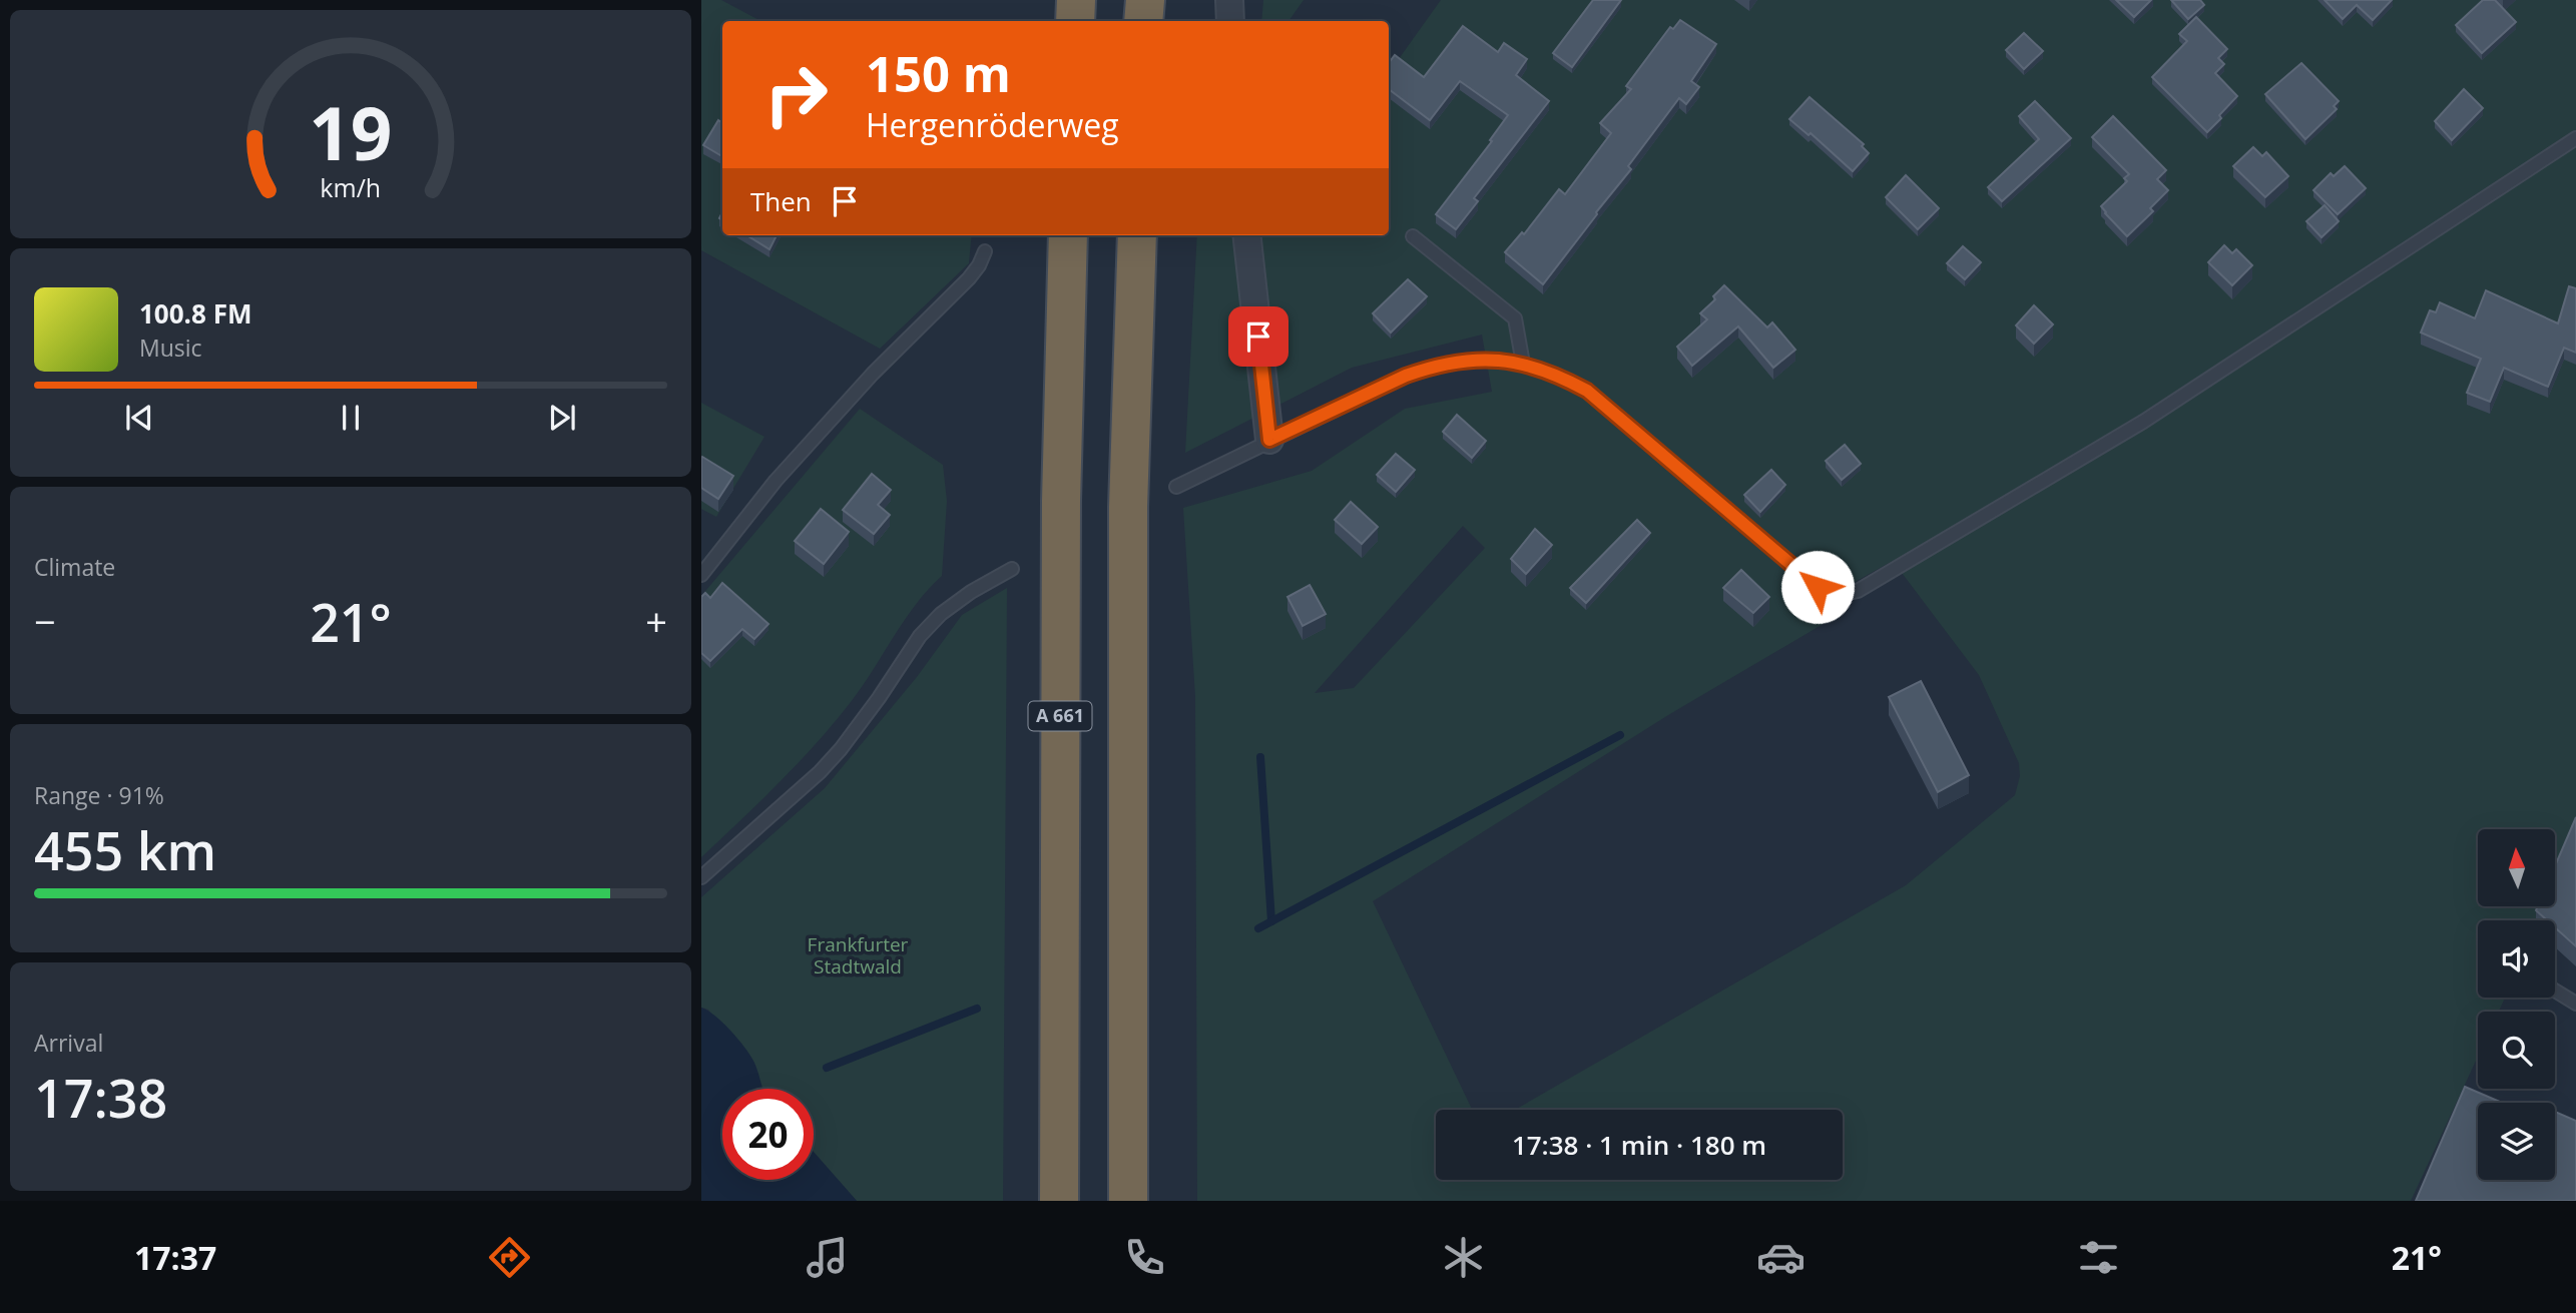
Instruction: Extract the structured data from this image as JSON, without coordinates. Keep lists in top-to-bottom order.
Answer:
{
  "streets": {
    "highway": ["A 661"]
  },
  "parks": ["Frankfurter Stadtwald"],
  "north": "top",
  "page": {
    "turn": ["150 m", "Hergenröderweg"],
    "then": "Then",
    "song": ["100.8 FM", "Music"],
    "tile": [
      "Climate",
      ["Range · 91%", "455 km"],
      ["Arrival", "17:38"]
    ],
    "heat": ["−", "21°", "+"],
    "limit": "20",
    "trip": "17:38 · 1 min · 180 m",
    "tabs": ["17:37", "21°"],
    "gauge": ["19", "km/h"]
  }
}
